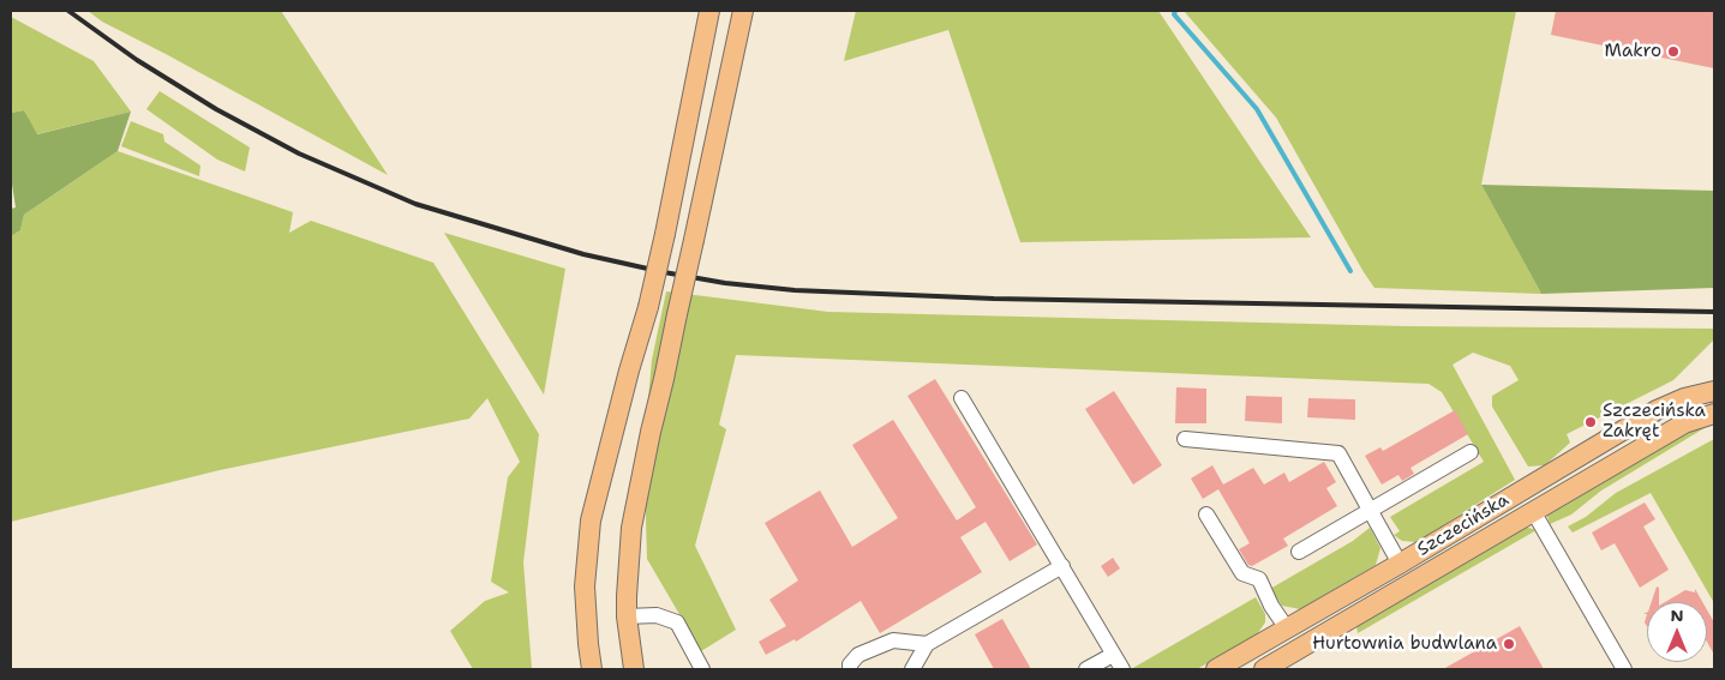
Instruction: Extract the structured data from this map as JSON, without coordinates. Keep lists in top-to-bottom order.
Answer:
{
  "streets": {
    "main road": ["Szczecińska"]
  },
  "places": ["Makro", "Szczecińska Zakręt", "Hurtownia budwlana"],
  "north": "top"
}
